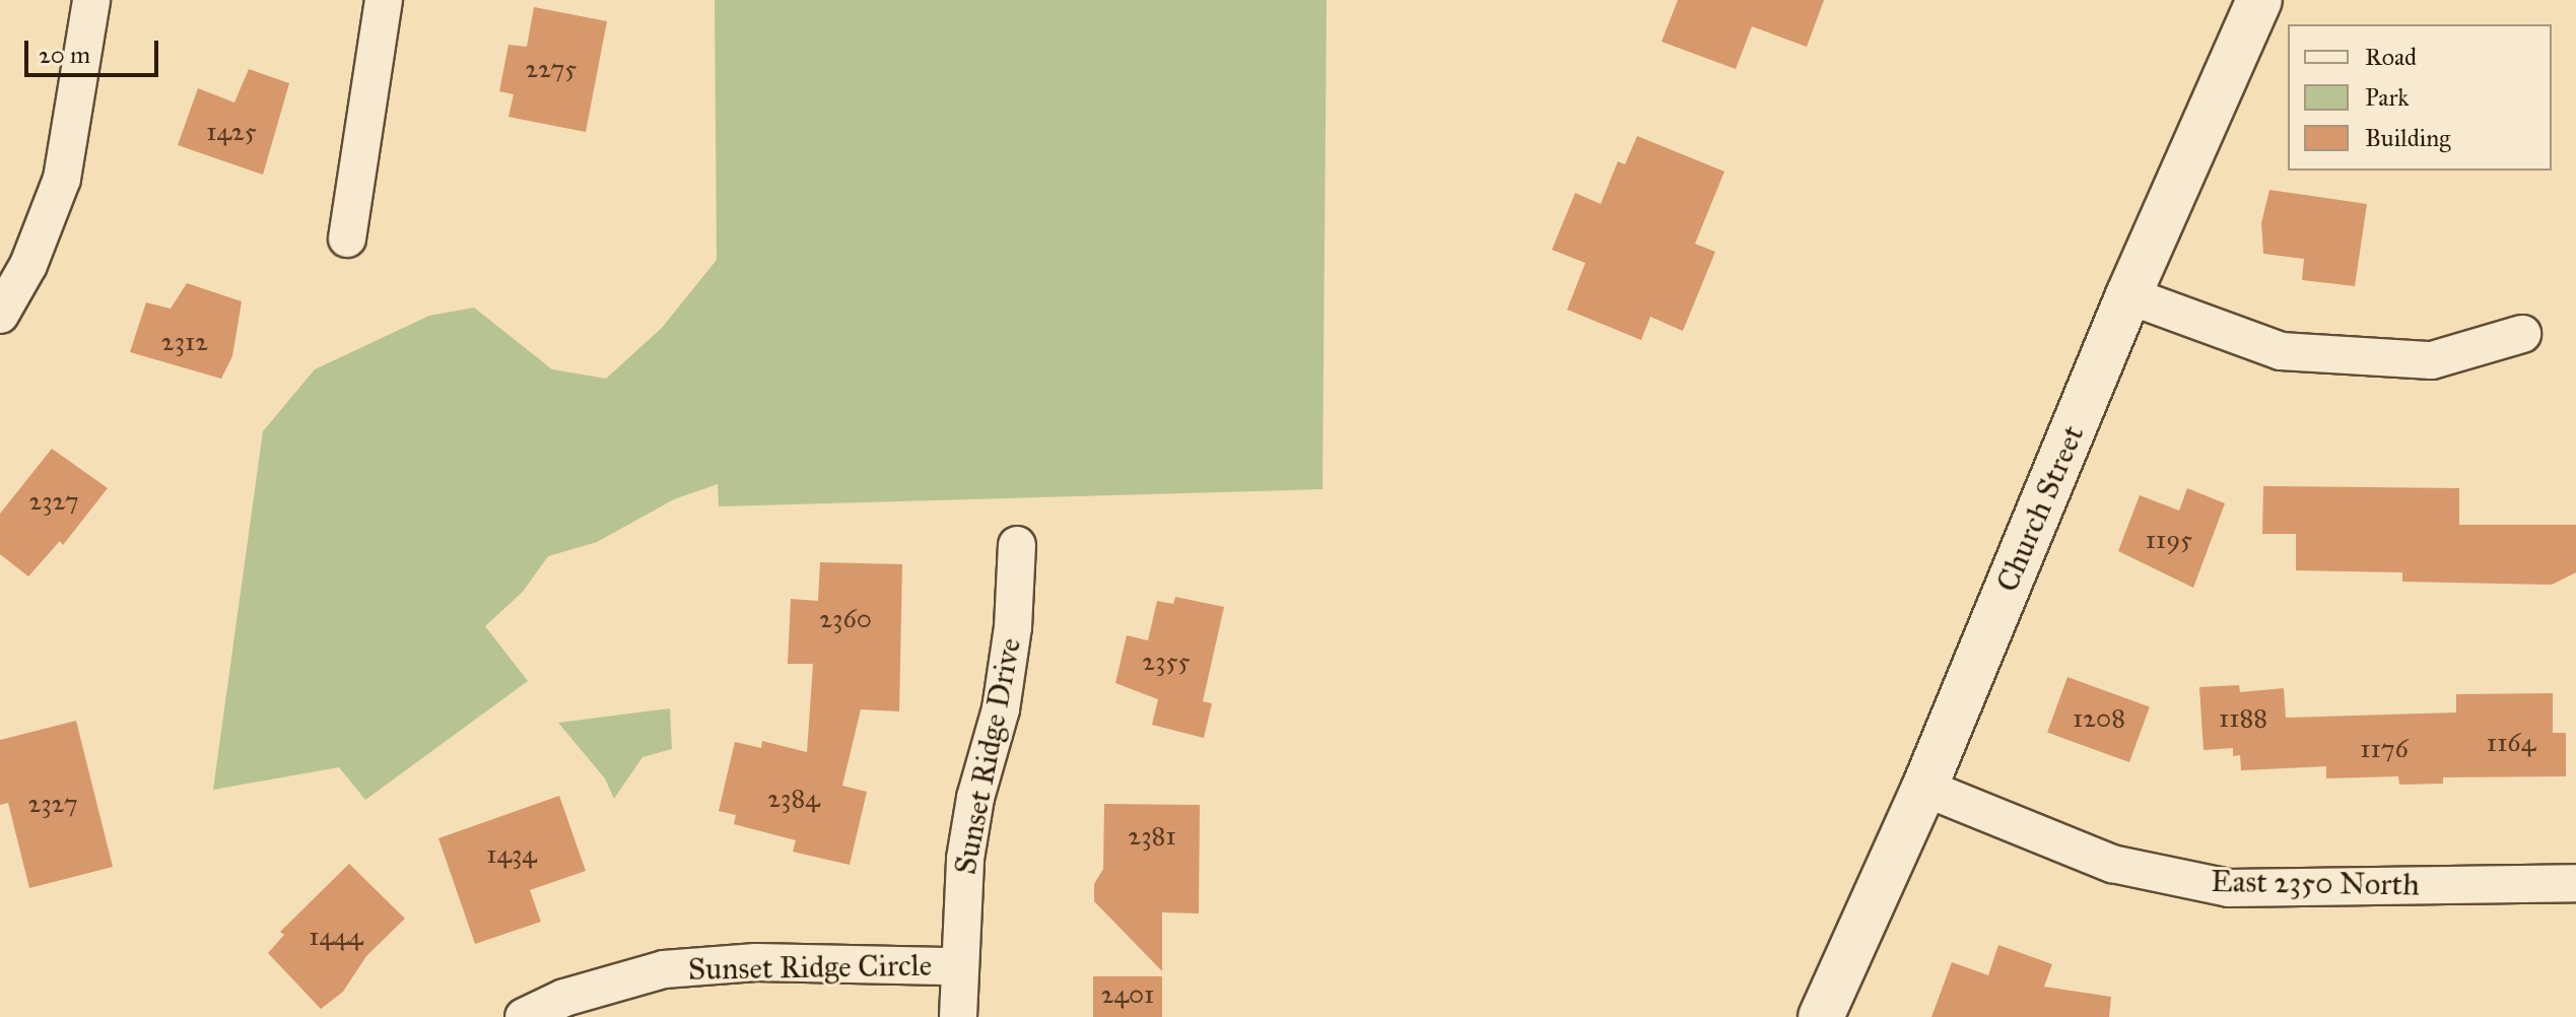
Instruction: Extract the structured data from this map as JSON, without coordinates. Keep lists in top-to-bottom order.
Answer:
{
  "streets": {
    "street": [
      "Church Street",
      "Sunset Ridge Drive",
      "East 2350 North",
      "Sunset Ridge Circle"
    ]
  },
  "crossings": [
    ["Church Street", "East 2350 North"],
    ["Sunset Ridge Drive", "Sunset Ridge Circle"]
  ],
  "house_numbers": [
    "2275",
    "1425",
    "2312",
    "2327",
    "1195",
    "2360",
    "2355",
    "1208",
    "1188",
    "1164",
    "1176",
    "2384",
    "2327",
    "2381",
    "1434",
    "1444",
    "2401"
  ],
  "legend": ["Road", "Park", "Building"],
  "scale_bar": "20 m"
}
